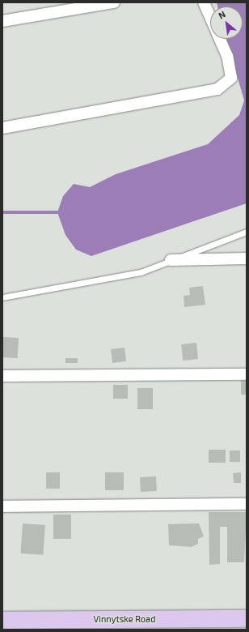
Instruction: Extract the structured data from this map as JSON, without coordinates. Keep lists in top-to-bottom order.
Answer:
{
  "streets": {
    "main road": ["Vinnytske Road"]
  },
  "north": "top left"
}
